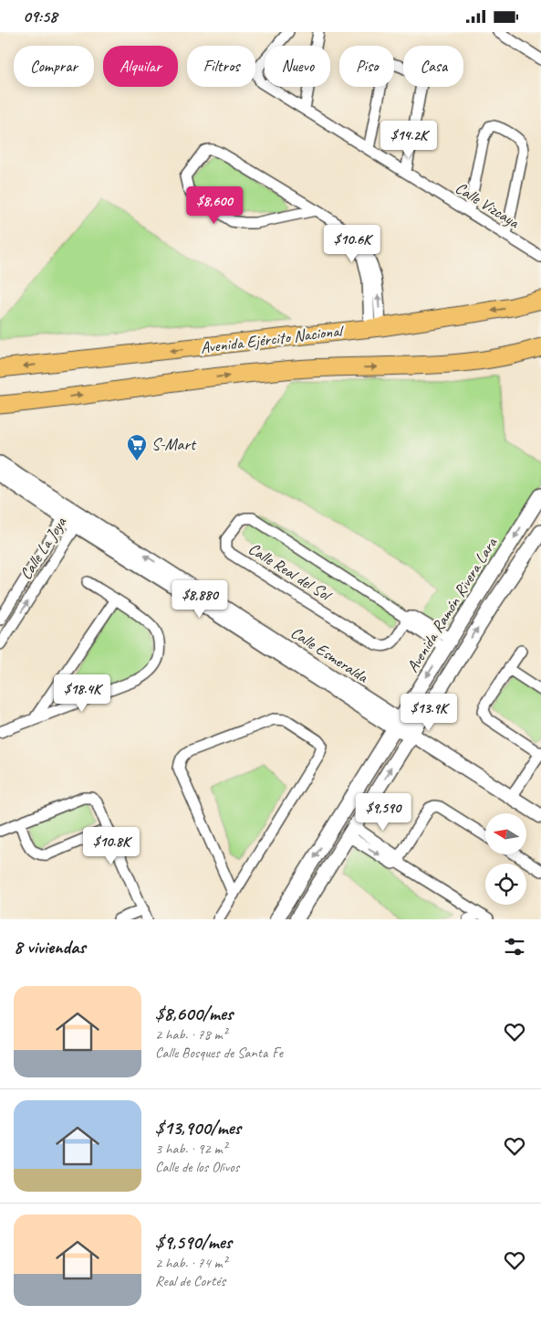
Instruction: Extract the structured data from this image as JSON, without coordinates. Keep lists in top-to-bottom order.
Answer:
{
  "streets": {
    "main road": ["Avenida Ejército Nacional"],
    "street": [
      "Calle Vizcaya",
      "Calle La Joya",
      "Calle Real del Sol",
      "Avenida Ramón Rivera Lara",
      "Calle Esmeralda"
    ]
  },
  "crossings": [
    ["Calle La Joya", "Calle Esmeralda"],
    ["Calle Real del Sol", "Avenida Ramón Rivera Lara"],
    ["Avenida Ramón Rivera Lara", "Calle Esmeralda"]
  ],
  "places": {
    "supermarket": ["S-Mart"]
  },
  "north": "left",
  "page": {
    "status": "09:58",
    "chip": [
      "Comprar",
      "Alquilar",
      "Filtros",
      "Nuevo",
      "Piso",
      "Casa"
    ],
    "price": [
      "$14.2K",
      "$8,600",
      "$10.6K",
      "$8,880",
      "$18.4K",
      "$13.9K",
      "$9,590",
      "$10.8K"
    ],
    "heading": "8 viviendas",
    "list": [
      {
        "name": "$8,600/mes",
        "note": "2 hab. · 78 m² · Calle Bosques de Santa Fe"
      },
      {
        "name": "$13,900/mes",
        "note": "3 hab. · 92 m² · Calle de los Olivos"
      },
      {
        "name": "$9,590/mes",
        "note": "2 hab. · 74 m² · Real de Cortés"
      }
    ]
  }
}
